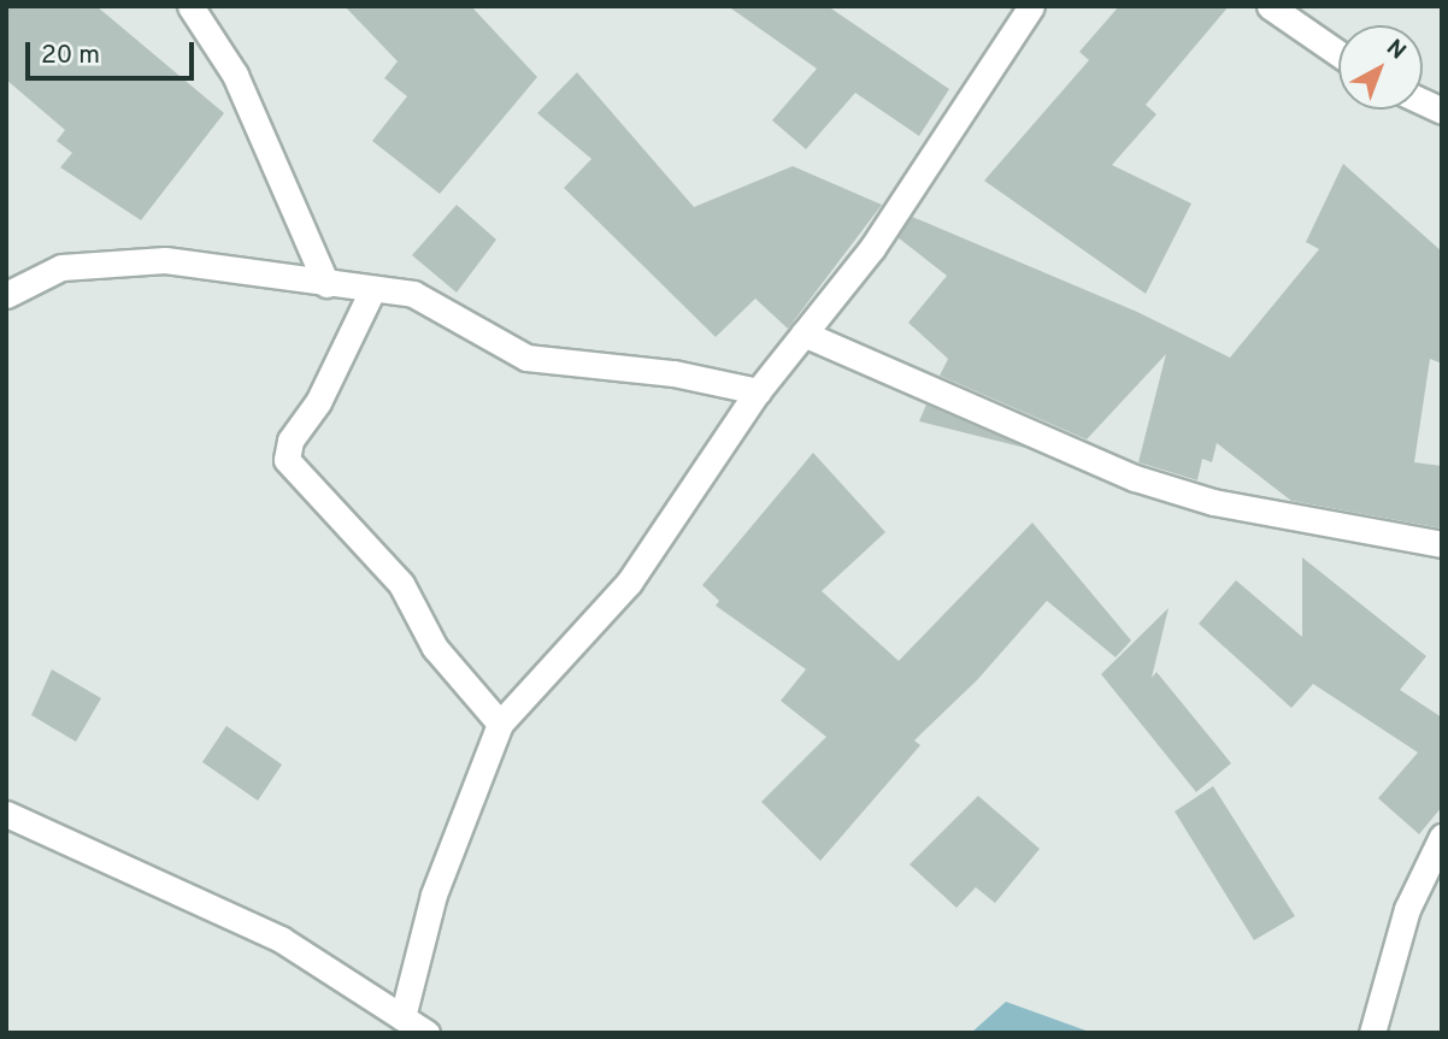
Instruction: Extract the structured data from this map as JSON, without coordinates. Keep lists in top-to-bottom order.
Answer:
{
  "scale_bar": "20 m",
  "north": "top right"
}
